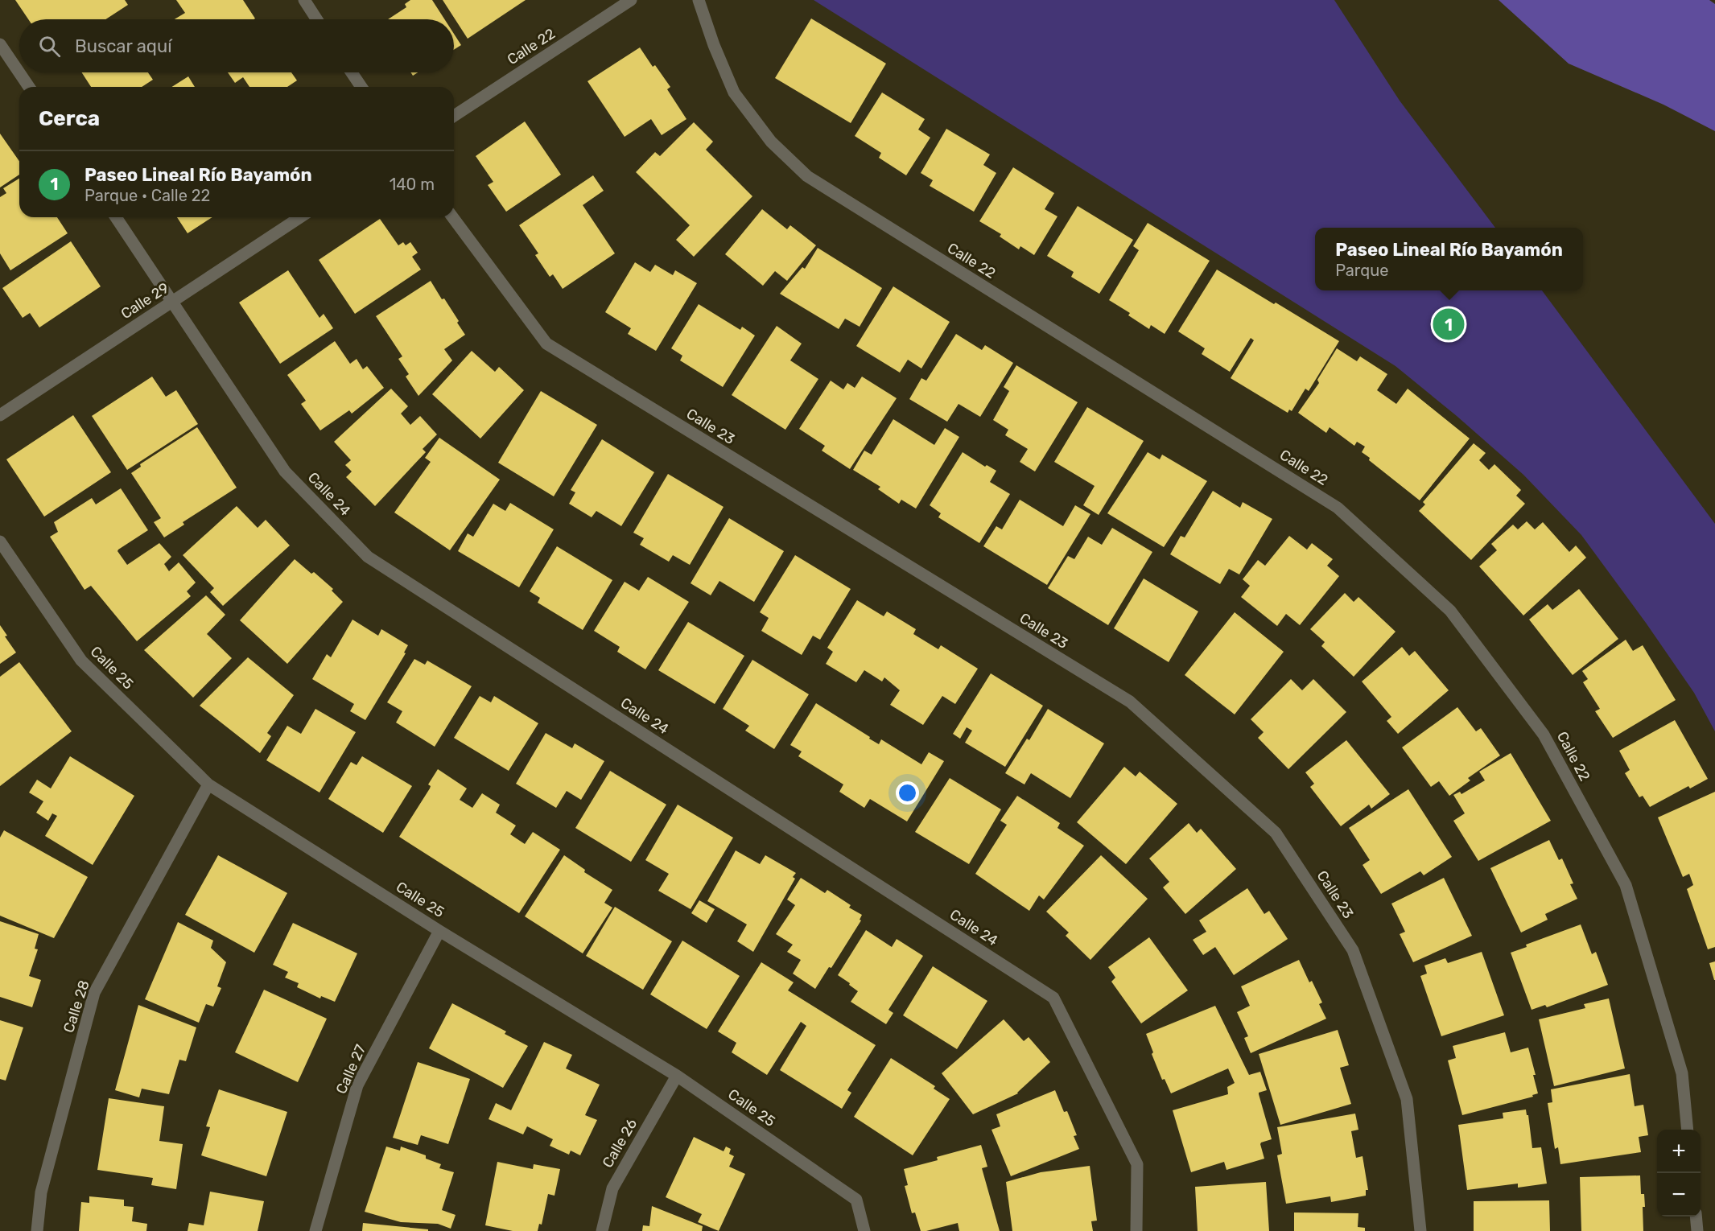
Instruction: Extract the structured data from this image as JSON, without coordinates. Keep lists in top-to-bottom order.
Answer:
{
  "streets": {
    "street": [
      "Calle 22",
      "Calle 29",
      "Calle 23",
      "Calle 24",
      "Calle 25",
      "Calle 28",
      "Calle 27",
      "Calle 26"
    ]
  },
  "crossings": [
    ["Calle 29", "Calle 24"],
    ["Calle 25", "Calle 28"],
    ["Calle 25", "Calle 27"],
    ["Calle 25", "Calle 26"]
  ],
  "page": {
    "search": "Buscar aquí",
    "heading": "Cerca",
    "list": [
      {
        "mark": "1",
        "name": "Paseo Lineal Río Bayamón",
        "note": "Parque · Calle 22",
        "value": "140 m"
      }
    ],
    "popup": ["Paseo Lineal Río Bayamón", "Parque"],
    "pins": "1",
    "map_buttons": ["+", "−"]
  }
}
